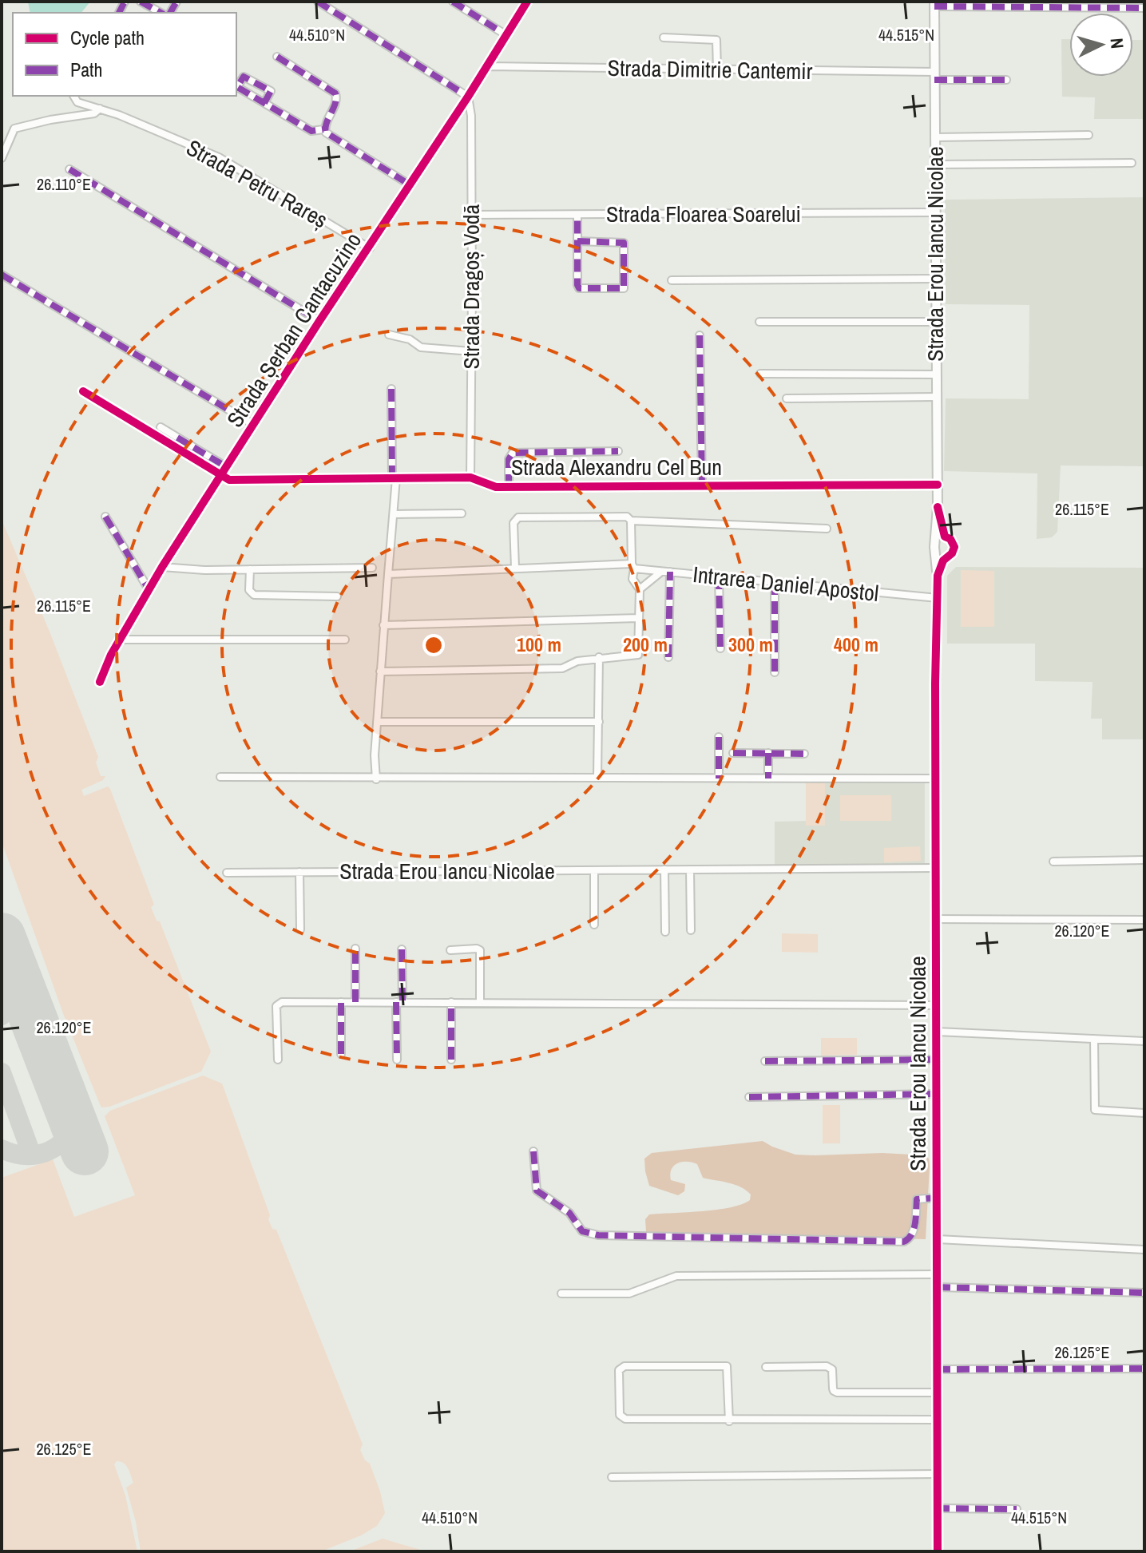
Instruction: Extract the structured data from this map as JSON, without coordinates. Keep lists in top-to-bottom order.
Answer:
{
  "streets": {
    "street": [
      "Strada Dimitrie Cantemir",
      "Strada Petru Rareș",
      "Strada Floarea Soarelui",
      "Strada Erou Iancu Nicolae",
      "Strada Dragoș Vodă",
      "Strada Șerban Cantacuzino",
      "Strada Alexandru Cel Bun",
      "Intrarea Daniel Apostol"
    ]
  },
  "crossings": [
    ["Strada Dimitrie Cantemir", "Strada Erou Iancu Nicolae"],
    ["Strada Dimitrie Cantemir", "Strada Șerban Cantacuzino"],
    ["Strada Petru Rareș", "Strada Șerban Cantacuzino"],
    ["Strada Floarea Soarelui", "Strada Erou Iancu Nicolae"],
    ["Strada Floarea Soarelui", "Strada Dragoș Vodă"],
    ["Strada Erou Iancu Nicolae", "Strada Alexandru Cel Bun"],
    ["Strada Erou Iancu Nicolae", "Intrarea Daniel Apostol"],
    ["Strada Dragoș Vodă", "Strada Șerban Cantacuzino"],
    ["Strada Dragoș Vodă", "Strada Alexandru Cel Bun"],
    ["Strada Șerban Cantacuzino", "Strada Alexandru Cel Bun"]
  ],
  "legend": ["Cycle path", "Path"],
  "north": "right",
  "coordinates": [
    "44.510°N",
    "44.515°N",
    "26.110°E",
    "26.115°E",
    "26.120°E",
    "26.125°E"
  ],
  "rings": [
    "100 m",
    "200 m",
    "300 m",
    "400 m"
  ]
}
